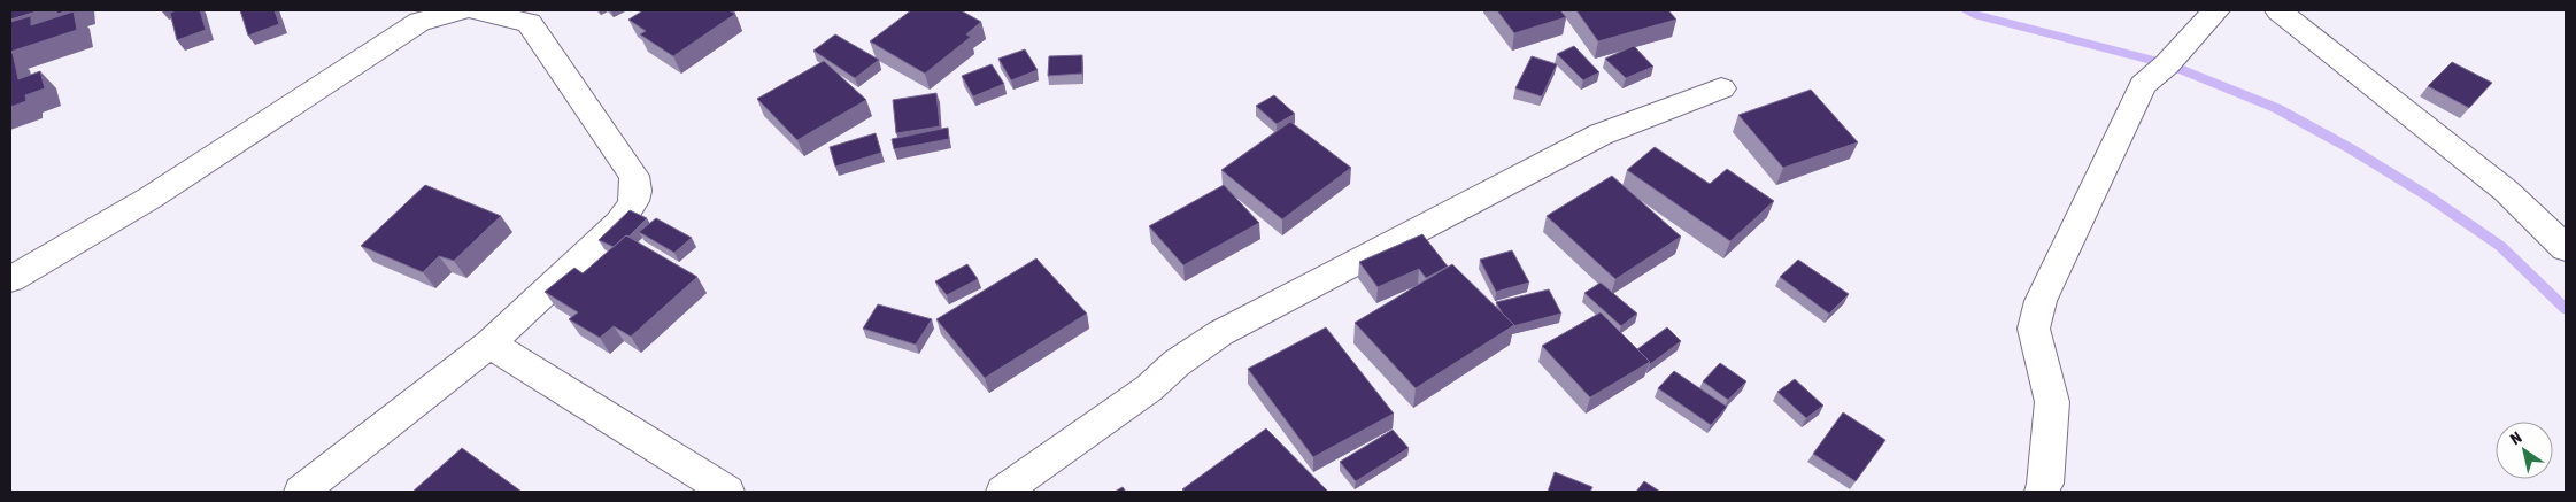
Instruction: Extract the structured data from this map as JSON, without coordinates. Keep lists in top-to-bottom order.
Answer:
{
  "north": "top left"
}
